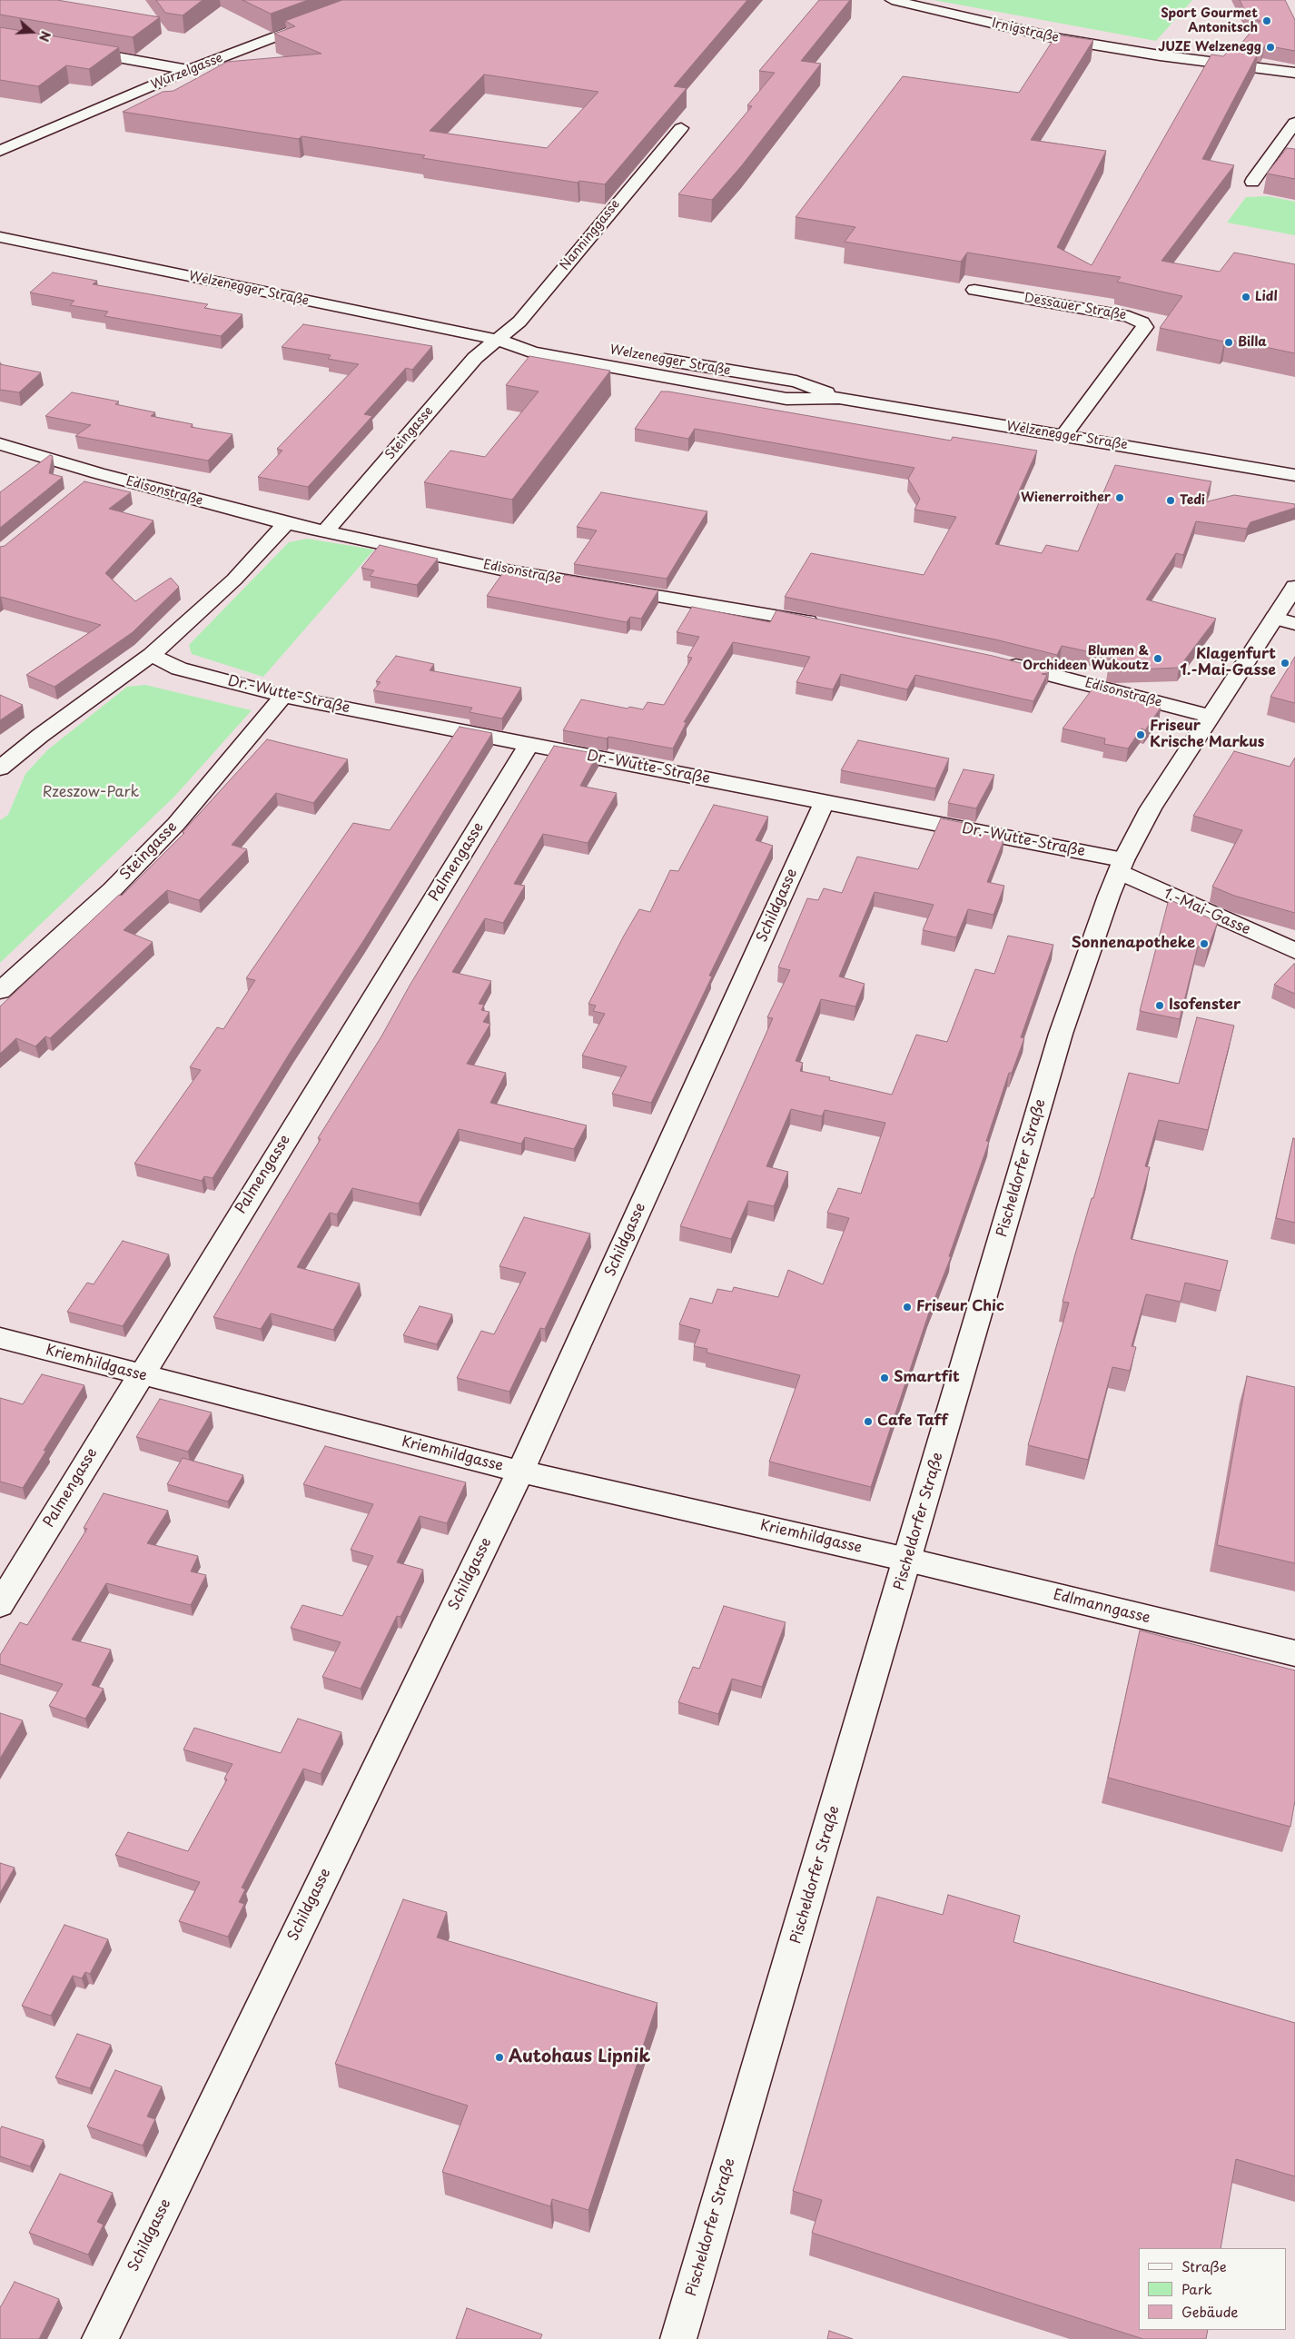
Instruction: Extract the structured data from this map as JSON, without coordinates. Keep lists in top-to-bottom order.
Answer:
{
  "streets": {
    "street": [
      "Irnigstraße",
      "Wurzelgasse",
      "Nanninggasse",
      "Welzenegger Straße",
      "Dessauer Straße",
      "Steingasse",
      "Edisonstraße",
      "Dr.-Wutte-Straße",
      "Palmengasse",
      "Schildgasse",
      "1.-Mai-Gasse",
      "Pischeldorfer Straße",
      "Kriemhildgasse",
      "Edlmanngasse"
    ]
  },
  "crossings": [
    ["Nanninggasse", "Welzenegger Straße"],
    ["Nanninggasse", "Steingasse"],
    ["Welzenegger Straße", "Dessauer Straße"],
    ["Welzenegger Straße", "Steingasse"],
    ["Steingasse", "Edisonstraße"],
    ["Steingasse", "Dr.-Wutte-Straße"],
    ["Edisonstraße", "Pischeldorfer Straße"],
    ["Dr.-Wutte-Straße", "Palmengasse"],
    ["Dr.-Wutte-Straße", "Schildgasse"],
    ["Dr.-Wutte-Straße", "1.-Mai-Gasse"],
    ["Dr.-Wutte-Straße", "Pischeldorfer Straße"],
    ["Palmengasse", "Kriemhildgasse"],
    ["Schildgasse", "Kriemhildgasse"],
    ["1.-Mai-Gasse", "Pischeldorfer Straße"],
    ["Pischeldorfer Straße", "Kriemhildgasse"],
    ["Pischeldorfer Straße", "Edlmanngasse"],
    ["Kriemhildgasse", "Edlmanngasse"]
  ],
  "parks": ["Rzeszow-Park"],
  "places": [
    "Sport Gourmet Antonitsch",
    "JUZE Welzenegg",
    "Lidl",
    "Billa",
    "Wienerroither",
    "Tedi",
    "Blumen & Orchideen Wukoutz",
    "Klagenfurt 1.-Mai-Gasse",
    "Friseur Krische Markus",
    "Sonnenapotheke",
    "Isofenster",
    "Friseur Chic",
    "Smartfit",
    "Cafe Taff",
    "Autohaus Lipnik"
  ],
  "legend": ["Straße", "Park", "Gebäude"],
  "north": "right"
}
